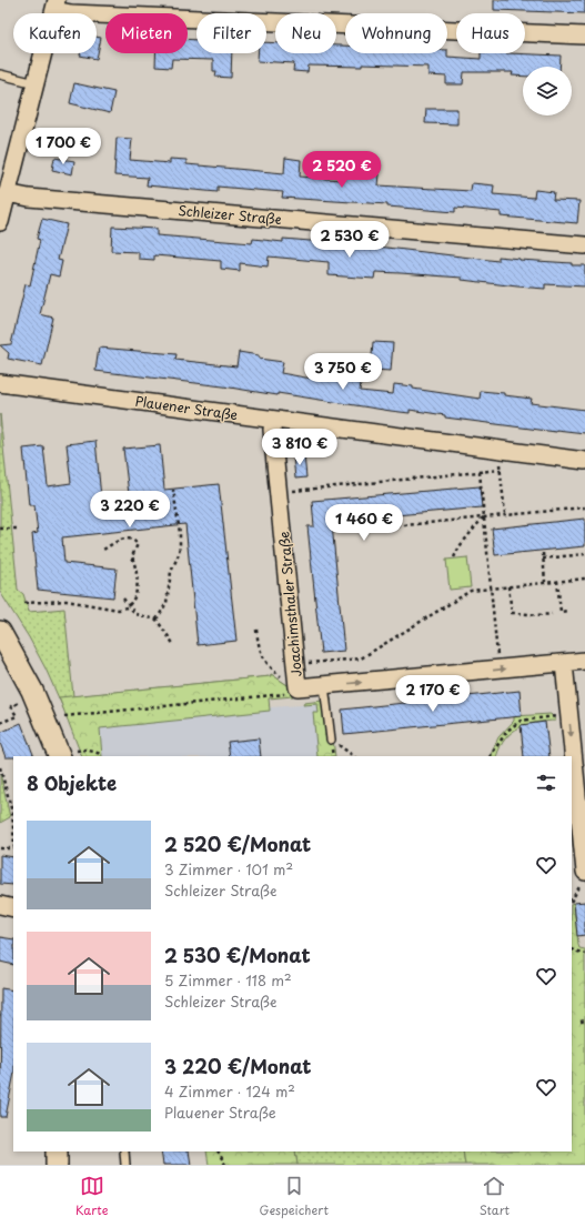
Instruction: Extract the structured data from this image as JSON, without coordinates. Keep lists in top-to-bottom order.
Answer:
{
  "streets": {
    "street": ["Schleizer Straße", "Plauener Straße", "Joachimsthaler Straße"]
  },
  "crossings": [
    ["Plauener Straße", "Joachimsthaler Straße"]
  ],
  "one_way": ["Joachimsthaler Straße"],
  "page": {
    "chip": [
      "Kaufen",
      "Mieten",
      "Filter",
      "Neu",
      "Wohnung",
      "Haus"
    ],
    "price": [
      "1 700 €",
      "2 520 €",
      "2 530 €",
      "3 750 €",
      "3 810 €",
      "3 220 €",
      "1 460 €",
      "2 170 €"
    ],
    "heading": "8 Objekte",
    "list": [
      {
        "name": "2 520 €/Monat",
        "note": "3 Zimmer · 101 m² · Schleizer Straße"
      },
      {
        "name": "2 530 €/Monat",
        "note": "5 Zimmer · 118 m² · Schleizer Straße"
      },
      {
        "name": "3 220 €/Monat",
        "note": "4 Zimmer · 124 m² · Plauener Straße"
      }
    ],
    "tabs": ["Karte", "Gespeichert", "Start"]
  }
}
